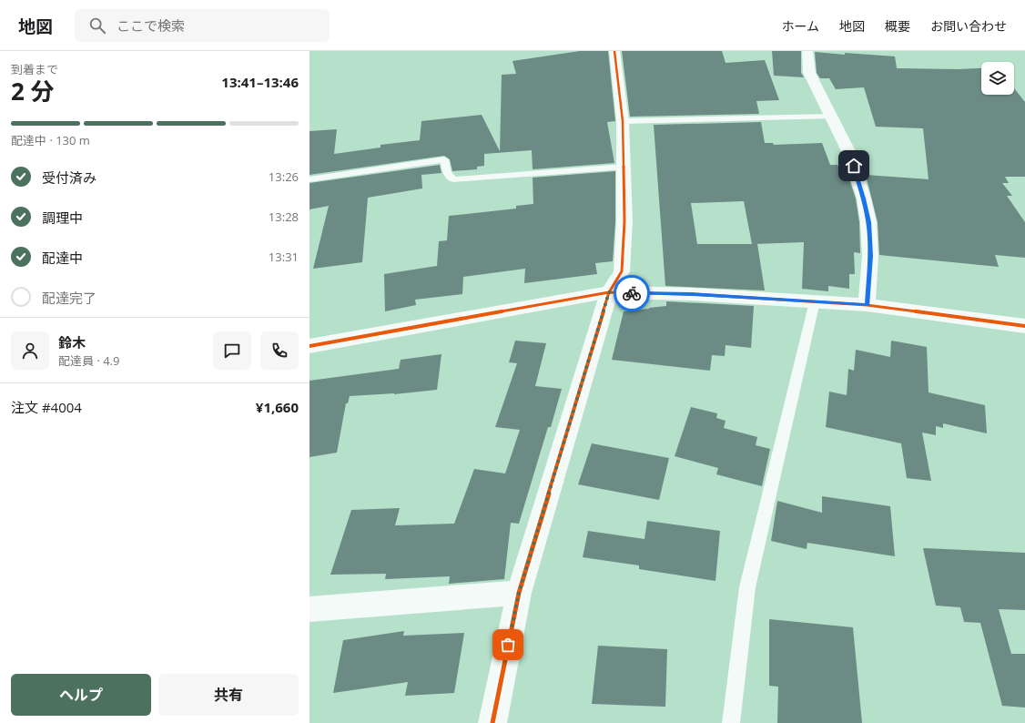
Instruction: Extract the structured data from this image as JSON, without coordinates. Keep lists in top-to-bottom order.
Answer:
{
  "page": {
    "header": "地図",
    "search": "ここで検索",
    "nav": [
      "ホーム",
      "地図",
      "概要",
      "お問い合わせ"
    ],
    "heading": ["2 分", "到着まで", "13:41–13:46"],
    "panel": [
      "鈴木",
      "配達員 · 4.9",
      "注文 #4004",
      "¥1,660"
    ],
    "bar": "配達中 · 130 m",
    "list": [
      ["受付済み", "13:26"],
      ["調理中", "13:28"],
      ["配達中", "13:31"],
      "配達完了"
    ],
    "buttons": ["ヘルプ", "共有"]
  }
}
